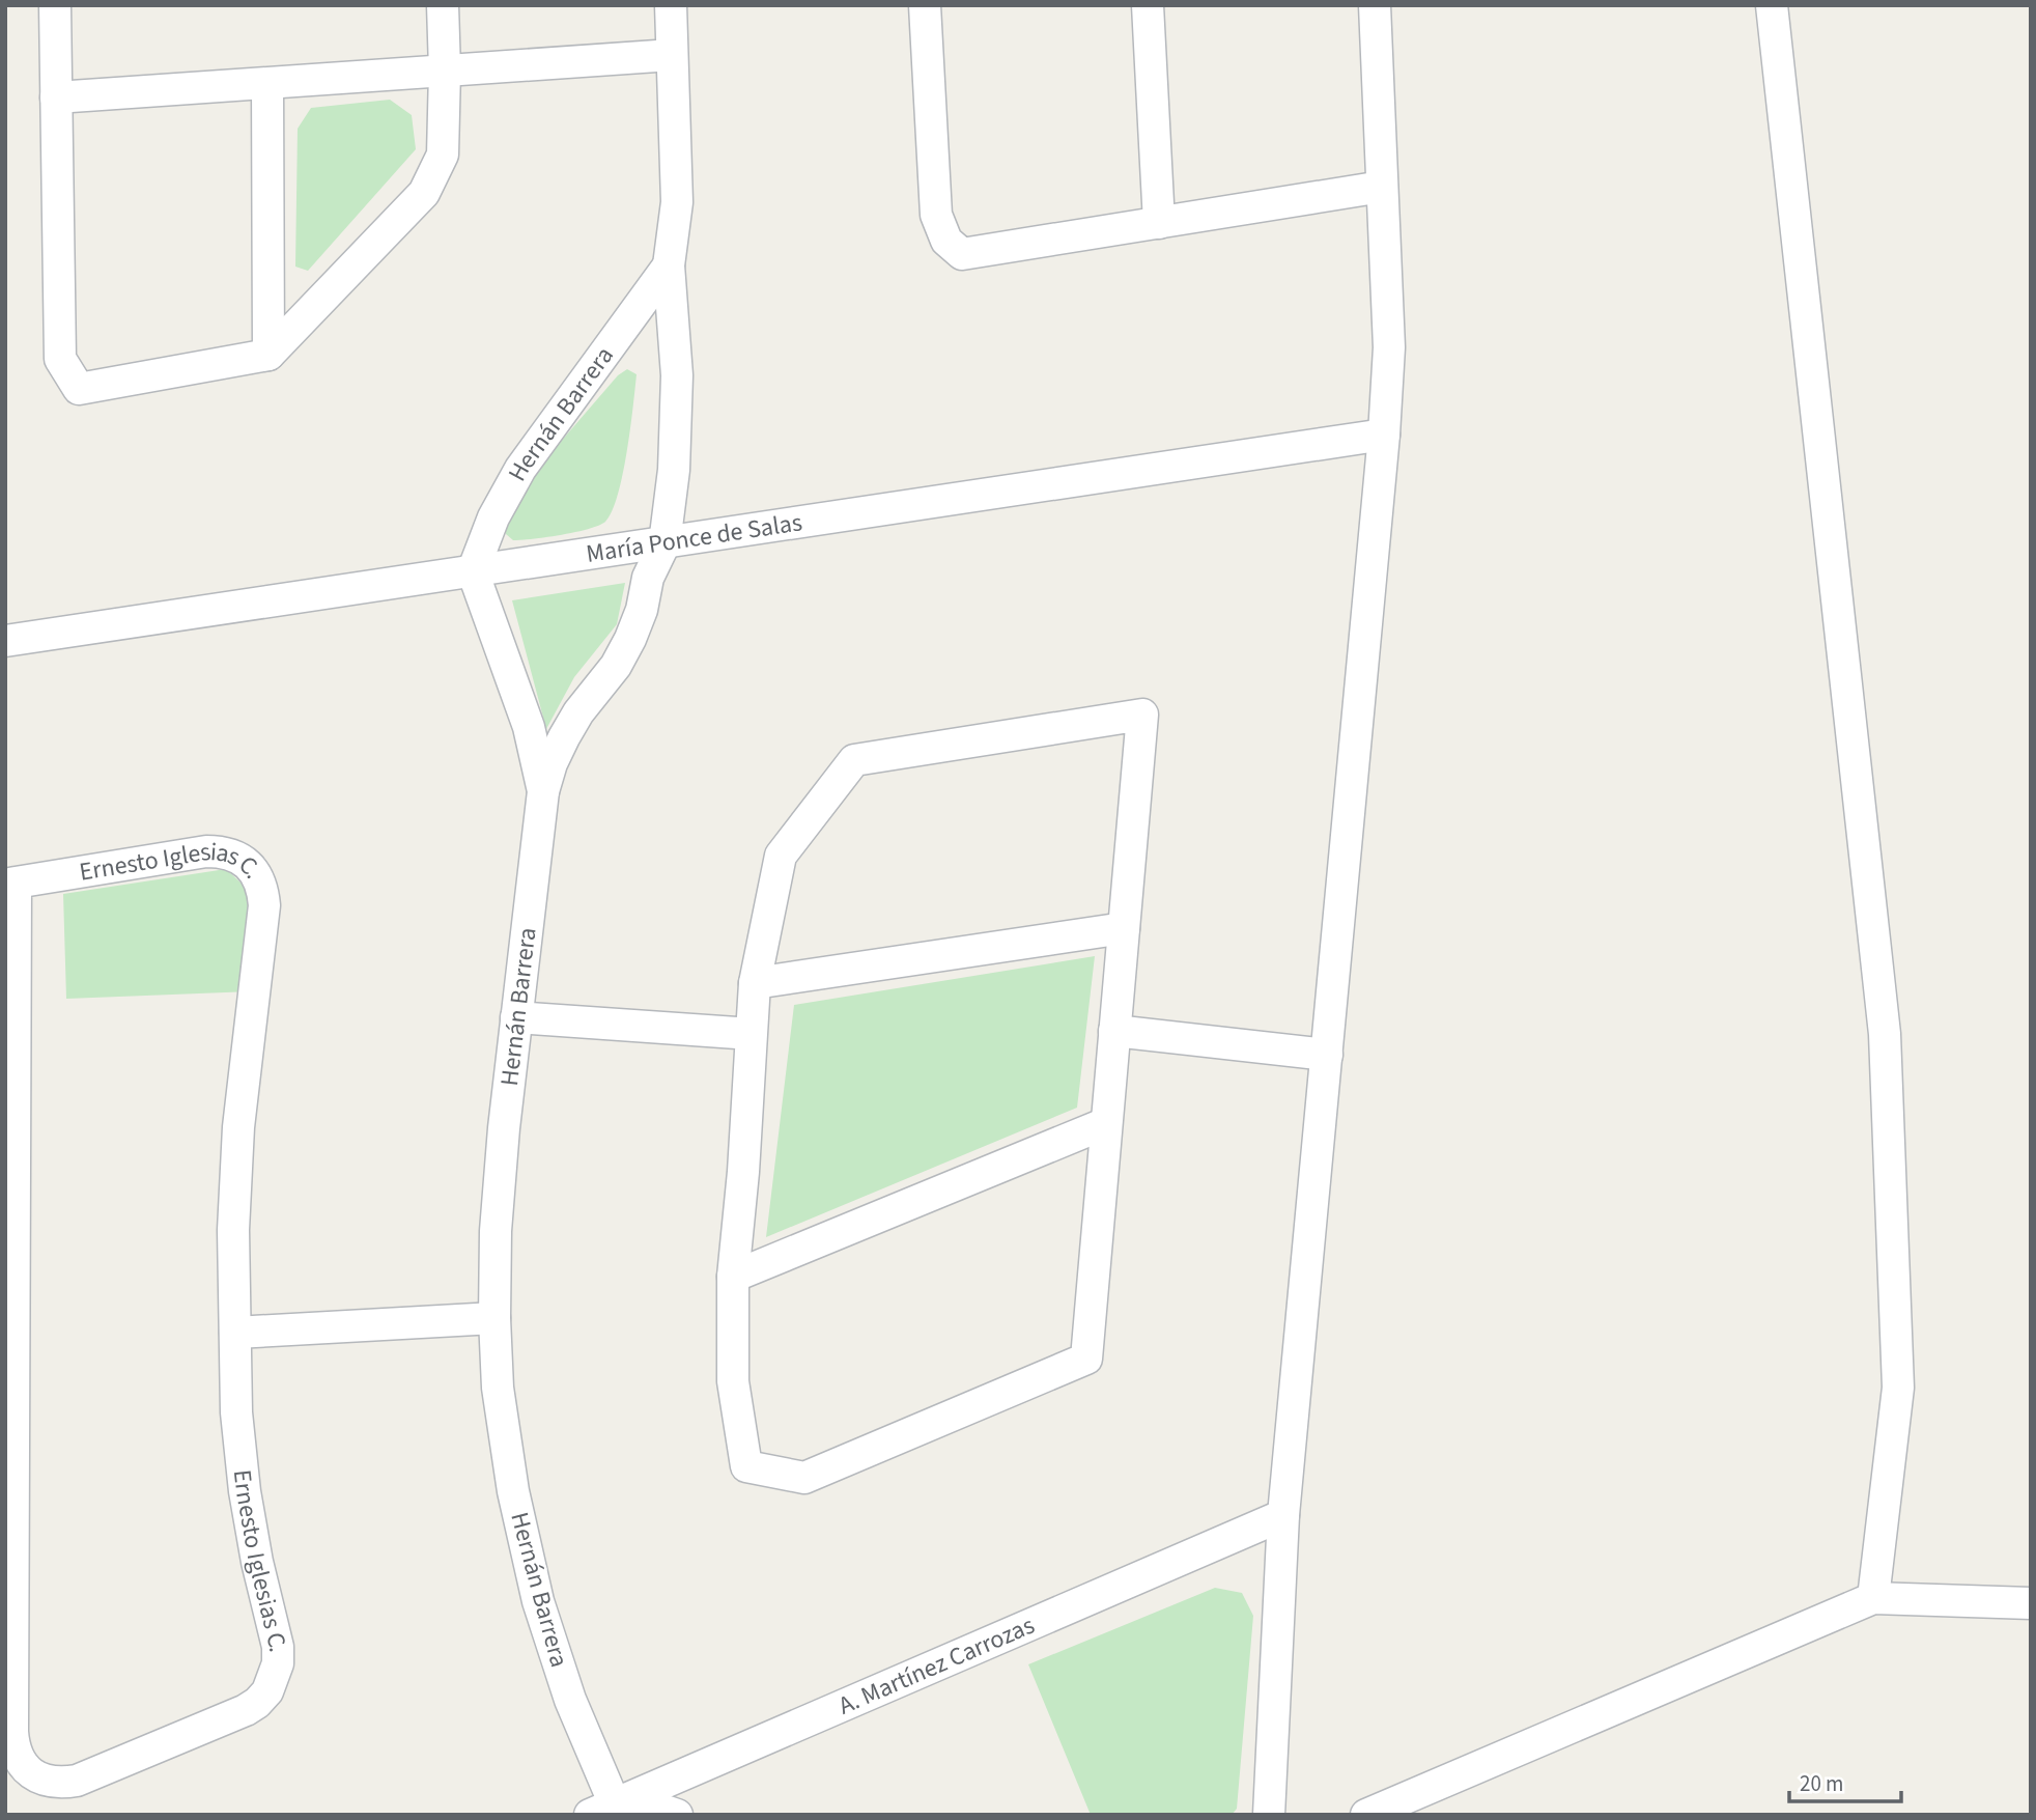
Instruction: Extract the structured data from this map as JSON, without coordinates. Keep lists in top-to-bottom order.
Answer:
{
  "streets": {
    "street": [
      "Hernán Barrera",
      "María Ponce de Salas",
      "Ernesto Iglesias C.",
      "A. Martínez Carrozas"
    ]
  },
  "crossings": [
    ["Hernán Barrera", "María Ponce de Salas"],
    ["Hernán Barrera", "A. Martínez Carrozas"]
  ],
  "scale_bar": "20 m"
}
